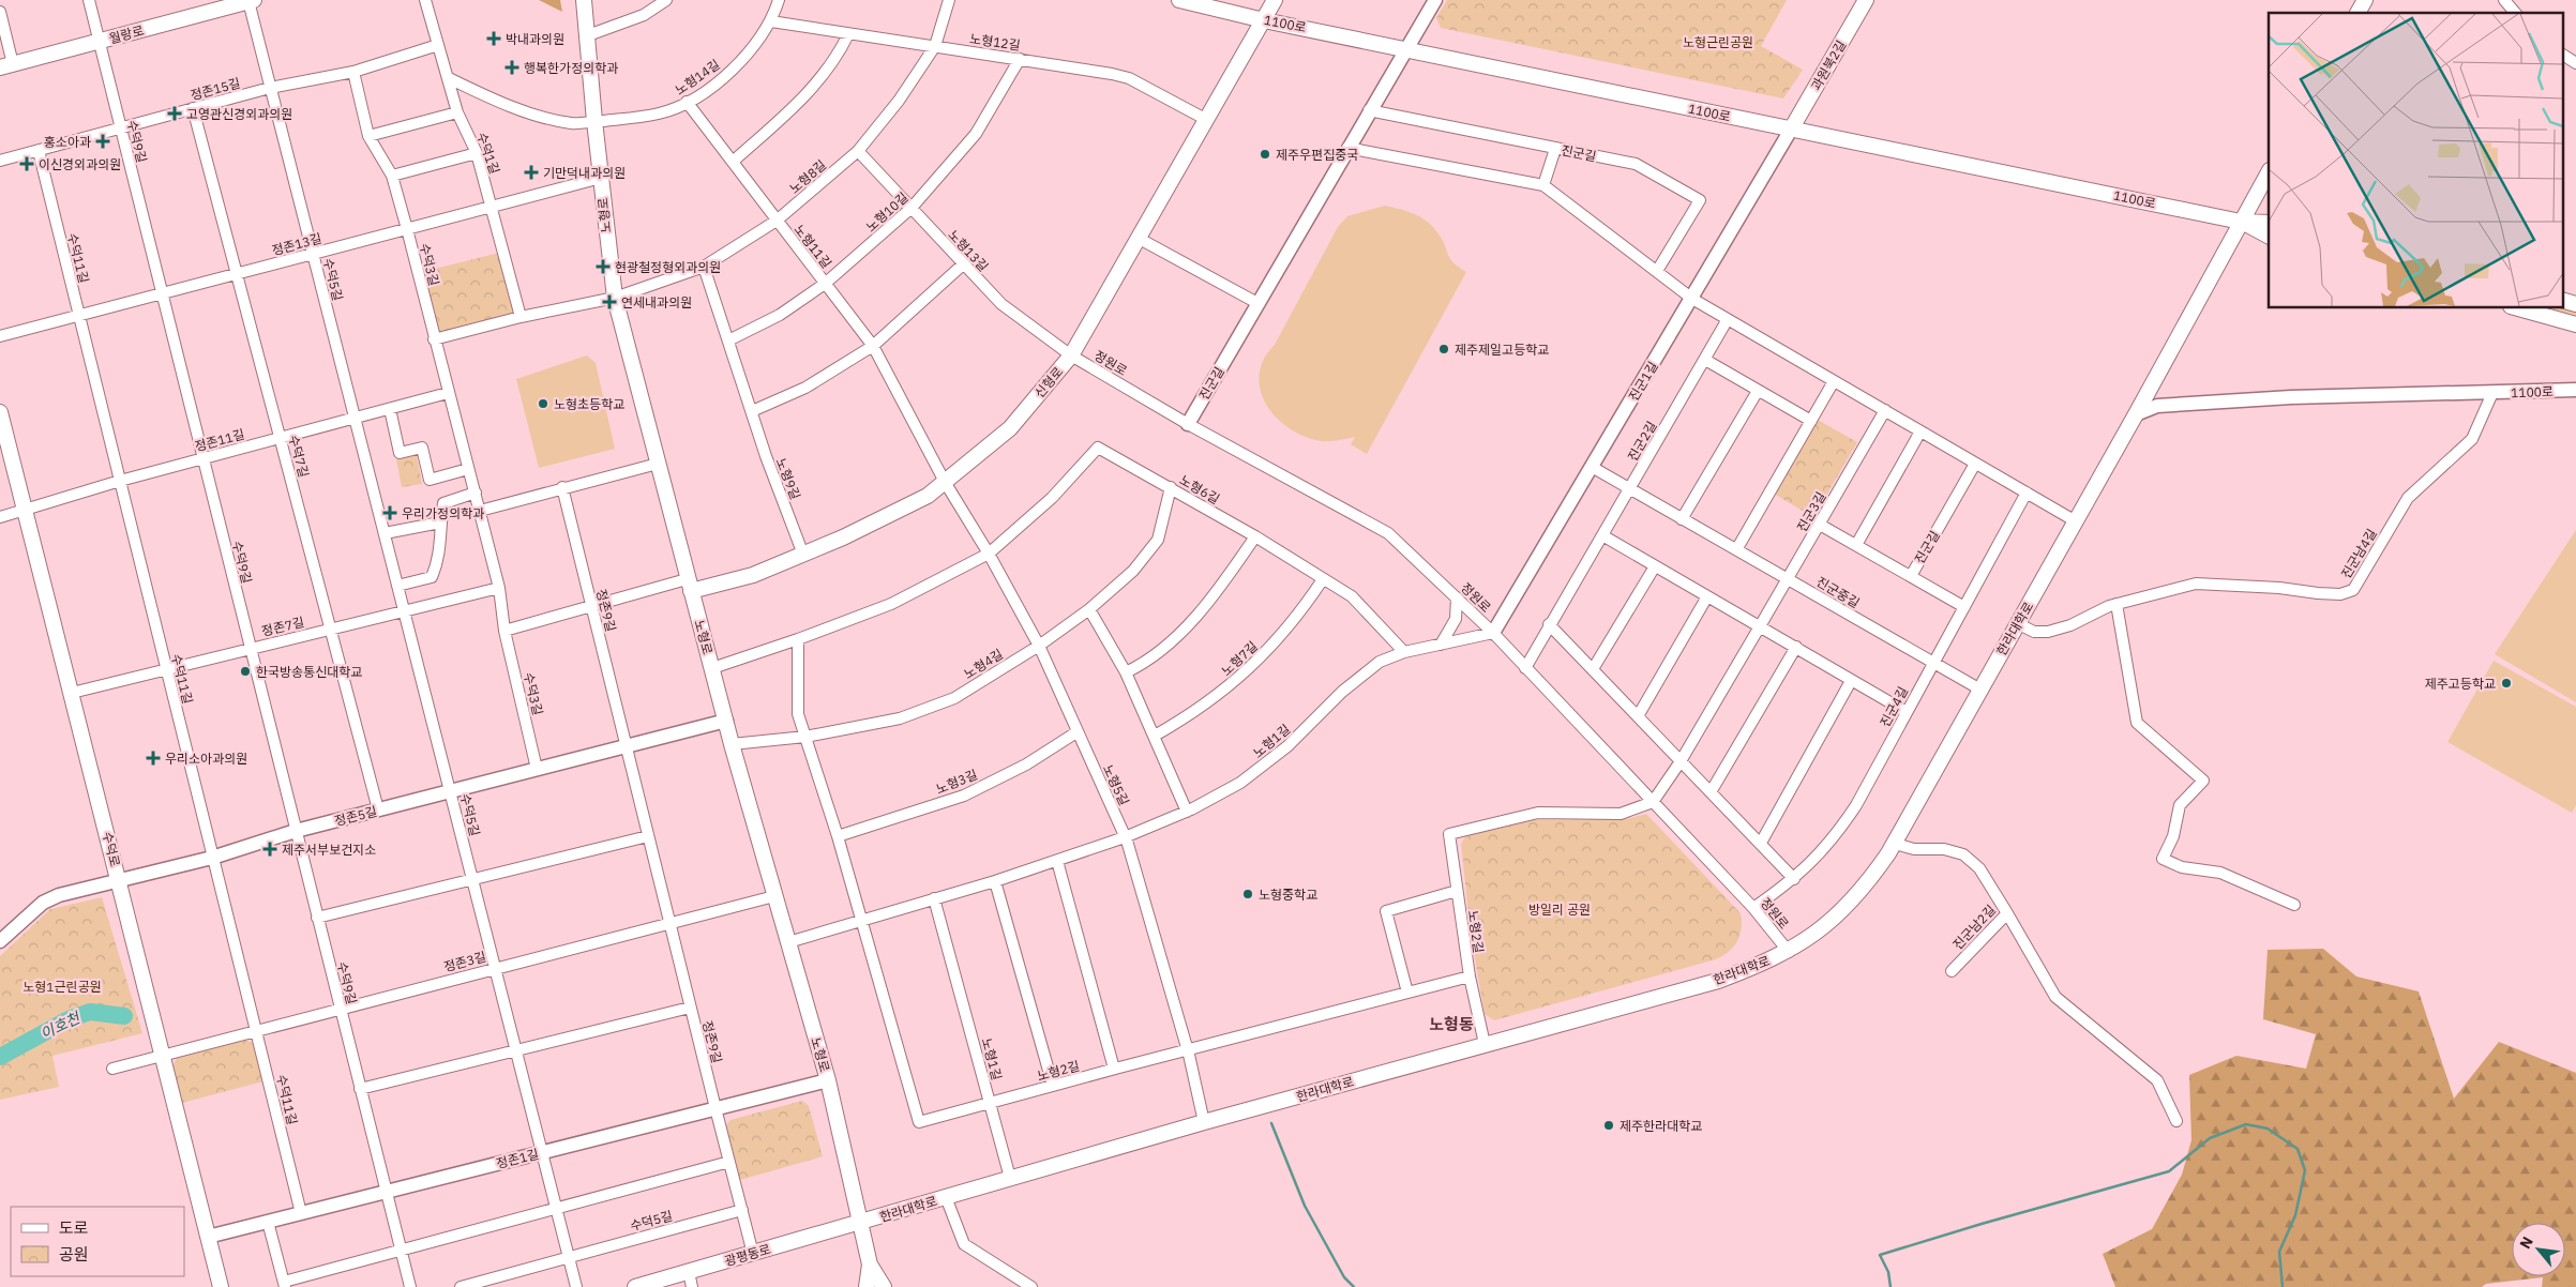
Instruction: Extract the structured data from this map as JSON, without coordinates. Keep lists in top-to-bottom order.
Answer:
{
  "streets": {
    "main road": [
      "1100로",
      "월랑로",
      "과원북2길",
      "노형로",
      "신형로",
      "한라대학로",
      "수덕로",
      "광평동로"
    ],
    "street": [
      "노형12길",
      "노형14길",
      "정존15길",
      "수덕9길",
      "수덕1길",
      "진군길",
      "노형8길",
      "노형10길",
      "정존13길",
      "노형11길",
      "노형13길",
      "수덕11길",
      "수덕3길",
      "수덕5길",
      "정원로",
      "진군1길",
      "정존11길",
      "진군2길",
      "수덕7길",
      "노형9길",
      "노형6길",
      "진군3길",
      "진군남4길",
      "진군중길",
      "정존9길",
      "정존7길",
      "노형7길",
      "노형4길",
      "진군4길",
      "노형1길",
      "노형3길",
      "노형5길",
      "정존5길",
      "진군남2길",
      "노형2길",
      "정존3길",
      "정존1길"
    ]
  },
  "crossings": [
    ["1100로", "과원북2길"],
    ["1100로", "진군길"],
    ["1100로", "진군1길"],
    ["1100로", "신형로"],
    ["1100로", "진군남4길"],
    ["1100로", "한라대학로"],
    ["월랑로", "수덕9길"],
    ["월랑로", "수덕5길"],
    ["노형12길", "노형14길"],
    ["노형12길", "노형8길"],
    ["노형12길", "노형10길"],
    ["노형12길", "신형로"],
    ["과원북2길", "진군1길"],
    ["노형14길", "노형로"],
    ["노형14길", "노형11길"],
    ["정존15길", "수덕9길"],
    ["정존15길", "수덕1길"],
    ["정존15길", "수덕11길"],
    ["정존15길", "수덕3길"],
    ["정존15길", "수덕5길"],
    ["정존15길", "수덕7길"],
    ["수덕9길", "정존13길"],
    ["수덕9길", "정존11길"],
    ["수덕9길", "정존7길"],
    ["수덕9길", "정존5길"],
    ["수덕9길", "정존3길"],
    ["수덕9길", "정존1길"],
    ["수덕1길", "정존13길"],
    ["진군길", "정원로"],
    ["진군길", "진군4길"],
    ["노형8길", "노형로"],
    ["노형8길", "노형11길"],
    ["노형8길", "노형13길"],
    ["노형8길", "노형9길"],
    ["노형10길", "노형11길"],
    ["노형10길", "노형13길"],
    ["노형10길", "노형9길"],
    ["노형로", "정존13길"],
    ["노형로", "신형로"],
    ["노형로", "한라대학로"],
    ["노형로", "노형4길"],
    ["노형로", "노형1길"],
    ["노형로", "정존5길"],
    ["노형로", "정존3길"],
    ["노형로", "정존1길"],
    ["노형로", "광평동로"],
    ["정존13길", "수덕11길"],
    ["정존13길", "수덕3길"],
    ["정존13길", "수덕5길"],
    ["정존13길", "수덕7길"],
    ["노형11길", "신형로"],
    ["노형11길", "노형5길"],
    ["노형13길", "정원로"],
    ["노형13길", "신형로"],
    ["수덕11길", "정존11길"],
    ["수덕11길", "정존7길"],
    ["수덕11길", "정존5길"],
    ["수덕11길", "정존3길"],
    ["수덕11길", "정존1길"],
    ["수덕3길", "정존11길"],
    ["수덕3길", "정존7길"],
    ["수덕3길", "정존5길"],
    ["수덕5길", "정존11길"],
    ["수덕5길", "정존9길"],
    ["수덕5길", "정존7길"],
    ["수덕5길", "정존5길"],
    ["수덕5길", "정존3길"],
    ["수덕5길", "정존1길"],
    ["정원로", "진군1길"],
    ["정원로", "신형로"],
    ["정원로", "진군2길"],
    ["정원로", "진군3길"],
    ["정원로", "한라대학로"],
    ["정원로", "진군4길"],
    ["정원로", "노형1길"],
    ["정원로", "노형2길"],
    ["진군1길", "진군중길"],
    ["진군1길", "노형1길"],
    ["신형로", "노형9길"],
    ["신형로", "노형5길"],
    ["정존11길", "수덕7길"],
    ["정존11길", "수덕로"],
    ["진군2길", "진군중길"],
    ["수덕7길", "정존7길"],
    ["수덕7길", "정존5길"],
    ["노형6길", "노형7길"],
    ["노형6길", "노형4길"],
    ["노형6길", "노형1길"],
    ["노형6길", "노형5길"],
    ["진군3길", "진군중길"],
    ["진군3길", "노형2길"],
    ["진군남4길", "한라대학로"],
    ["진군중길", "한라대학로"],
    ["진군중길", "진군4길"],
    ["정존9길", "정존5길"],
    ["정존9길", "정존3길"],
    ["정존9길", "정존1길"],
    ["정존9길", "광평동로"],
    ["정존7길", "수덕로"],
    ["한라대학로", "노형1길"],
    ["한라대학로", "노형5길"],
    ["한라대학로", "진군남2길"],
    ["한라대학로", "노형2길"],
    ["한라대학로", "광평동로"],
    ["노형4길", "노형5길"],
    ["노형1길", "노형5길"],
    ["노형1길", "노형2길"],
    ["노형3길", "노형5길"],
    ["노형5길", "노형2길"],
    ["정존5길", "수덕로"],
    ["수덕로", "정존3길"],
    ["수덕로", "정존1길"]
  ],
  "districts": ["노형동"],
  "water": ["이호천"],
  "parks": ["노형근린공원", "방일리 공원", "노형1근린공원"],
  "places": {
    "health": [
      "박내과의원",
      "행복한가정의학과",
      "고영관신경외과의원",
      "홍소아과",
      "이신경외과의원",
      "기만덕내과의원",
      "현광철정형외과의원",
      "연세내과의원",
      "우리가정의학과",
      "우리소아과의원",
      "제주서부보건지소"
    ],
    "other": [
      "제주우편집중국",
      "제주제일고등학교",
      "노형초등학교",
      "한국방송통신대학교",
      "제주고등학교",
      "노형중학교",
      "제주한라대학교"
    ]
  },
  "legend": ["도로", "공원"],
  "north": "top left"
}
